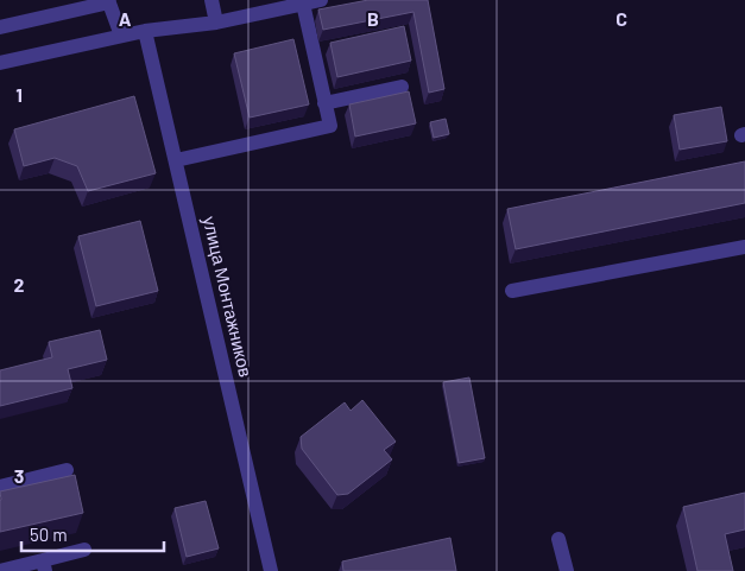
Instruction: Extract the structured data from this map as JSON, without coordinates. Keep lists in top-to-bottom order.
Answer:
{
  "streets": {
    "street": ["улица Монтажников"]
  },
  "scale_bar": "50 m",
  "grid": {
    "columns": ["A", "B", "C"],
    "rows": ["1", "2", "3"]
  }
}
